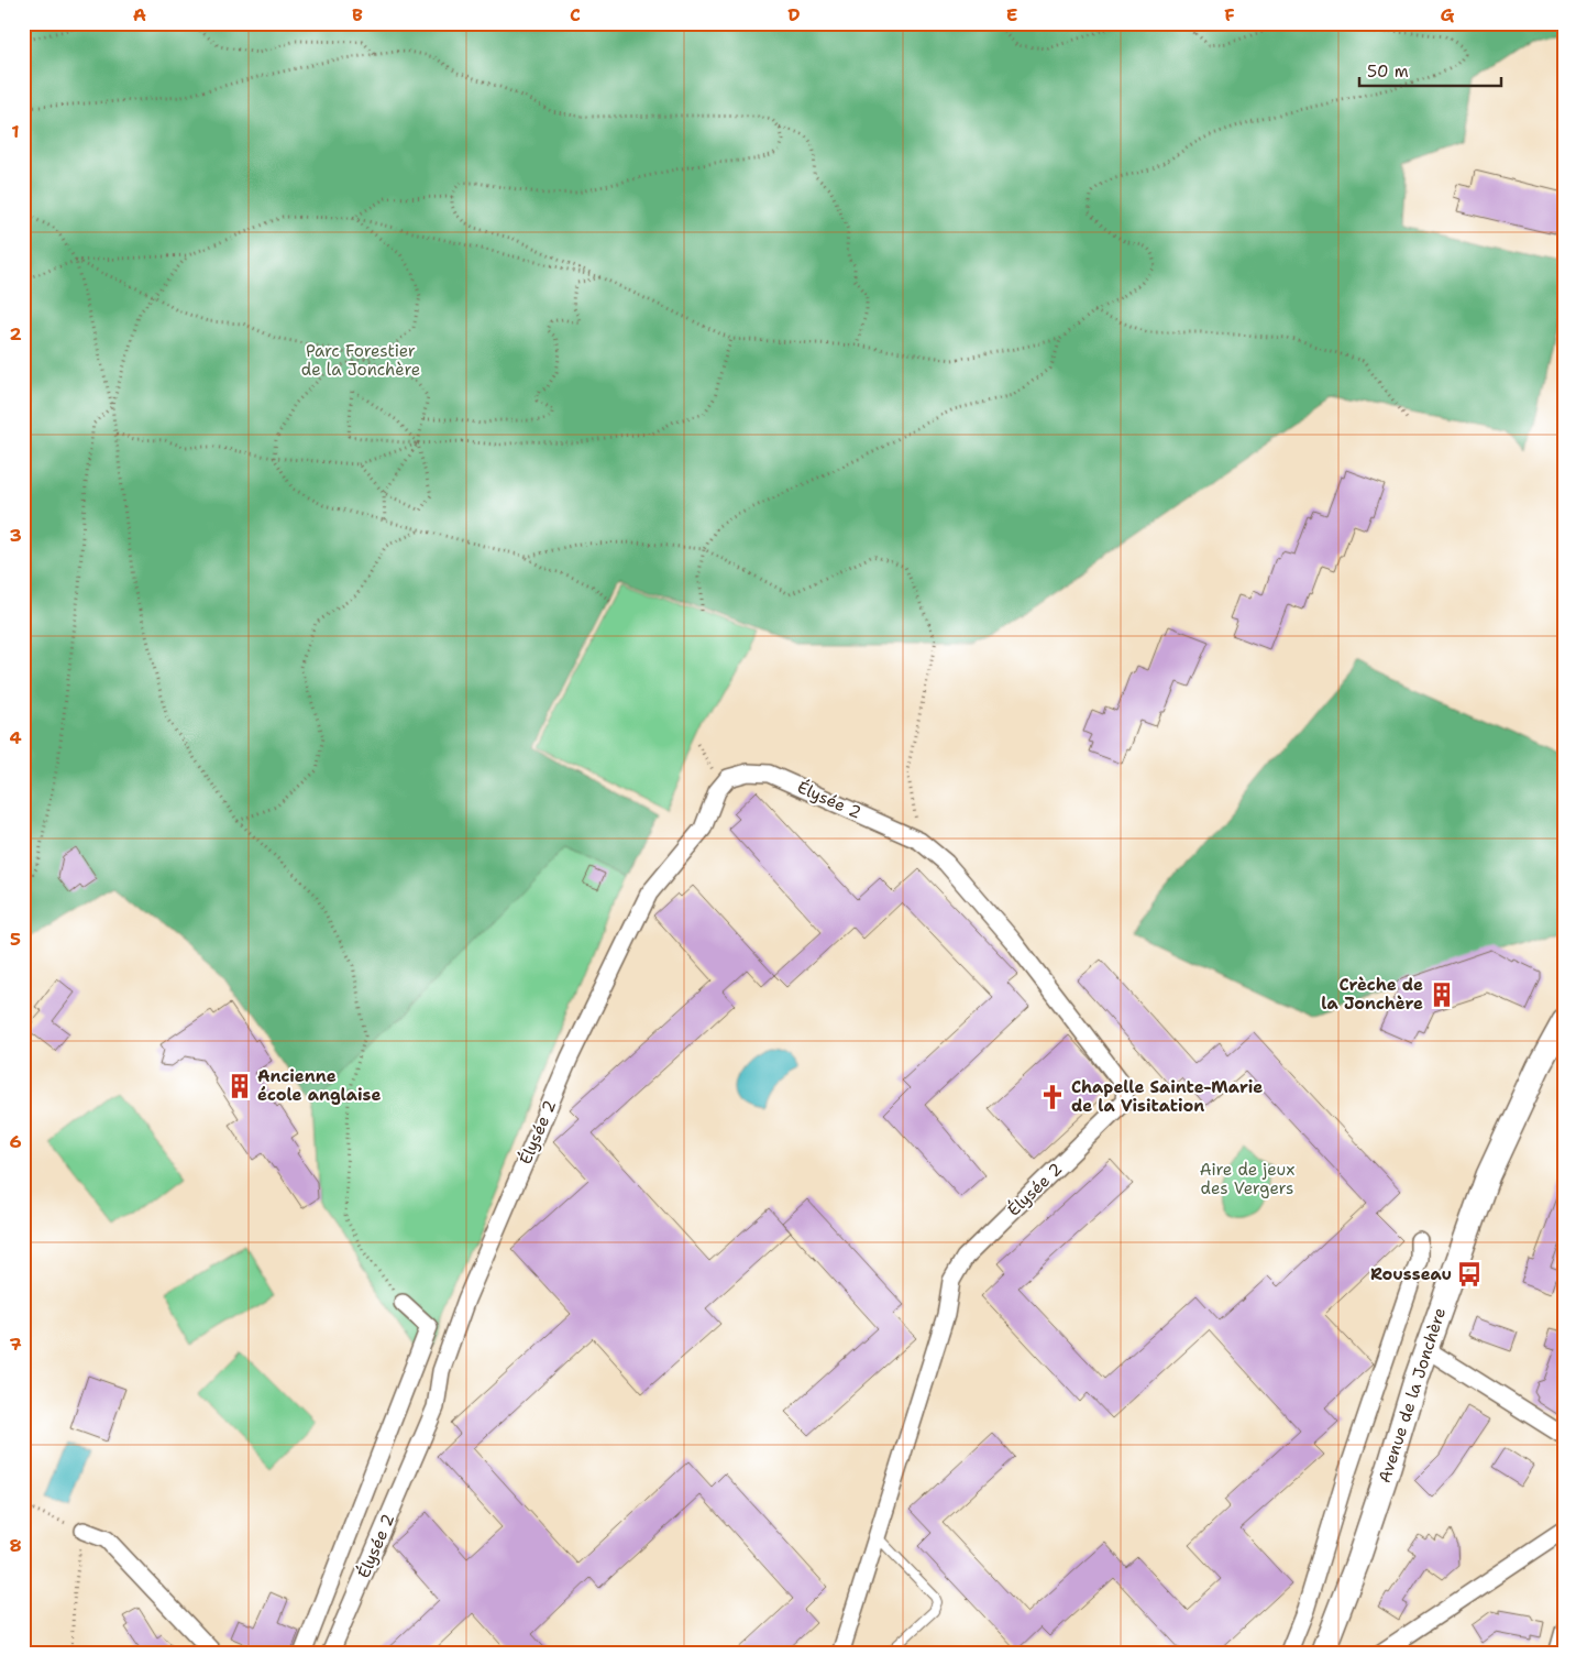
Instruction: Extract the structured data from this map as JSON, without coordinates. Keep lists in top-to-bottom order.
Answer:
{
  "streets": {
    "street": ["Élysée 2", "Avenue de la Jonchère"]
  },
  "parks": ["Parc Forestier de la Jonchère", "Aire de jeux des Vergers"],
  "places": {
    "building": ["Crèche de la Jonchère", "Ancienne école anglaise"],
    "church": ["Chapelle Sainte-Marie de la Visitation"],
    "bus stop": ["Rousseau"]
  },
  "scale_bar": "50 m",
  "grid": {
    "columns": [
      "A",
      "B",
      "C",
      "D",
      "E",
      "F",
      "G"
    ],
    "rows": [
      "1",
      "2",
      "3",
      "4",
      "5",
      "6",
      "7",
      "8"
    ]
  }
}
